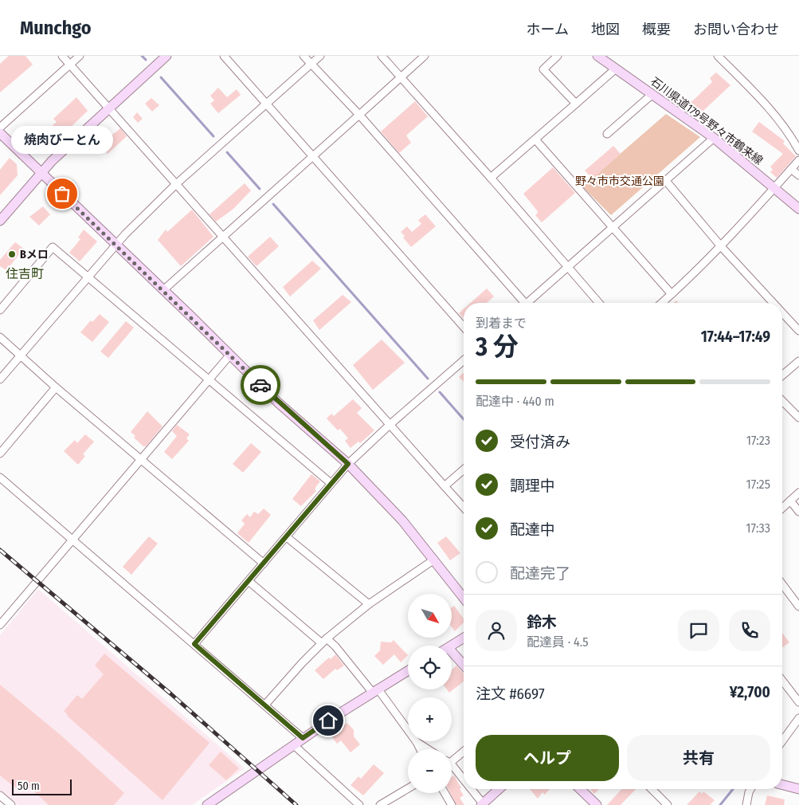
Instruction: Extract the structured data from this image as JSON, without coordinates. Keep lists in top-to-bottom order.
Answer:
{
  "streets": {
    "street": ["石川県道179号野々市鶴来線"]
  },
  "districts": ["住吉町"],
  "parks": ["野々市市交通公園"],
  "places": ["焼肉びーとん", "Bメロ"],
  "scale_bar": "50 m",
  "north": "bottom right",
  "page": {
    "header": "Munchgo",
    "nav": [
      "ホーム",
      "地図",
      "概要",
      "お問い合わせ"
    ],
    "bubble": "焼肉びーとん",
    "heading": ["3 分", "到着まで", "17:44–17:49"],
    "panel": [
      "鈴木",
      "配達員 · 4.5",
      "注文 #6697",
      "¥2,700"
    ],
    "bar": "配達中 · 440 m",
    "list": [
      ["受付済み", "17:23"],
      ["調理中", "17:25"],
      ["配達中", "17:33"],
      "配達完了"
    ],
    "map_buttons": ["+", "−"],
    "buttons": ["ヘルプ", "共有"],
    "scale": "50 m"
  }
}
